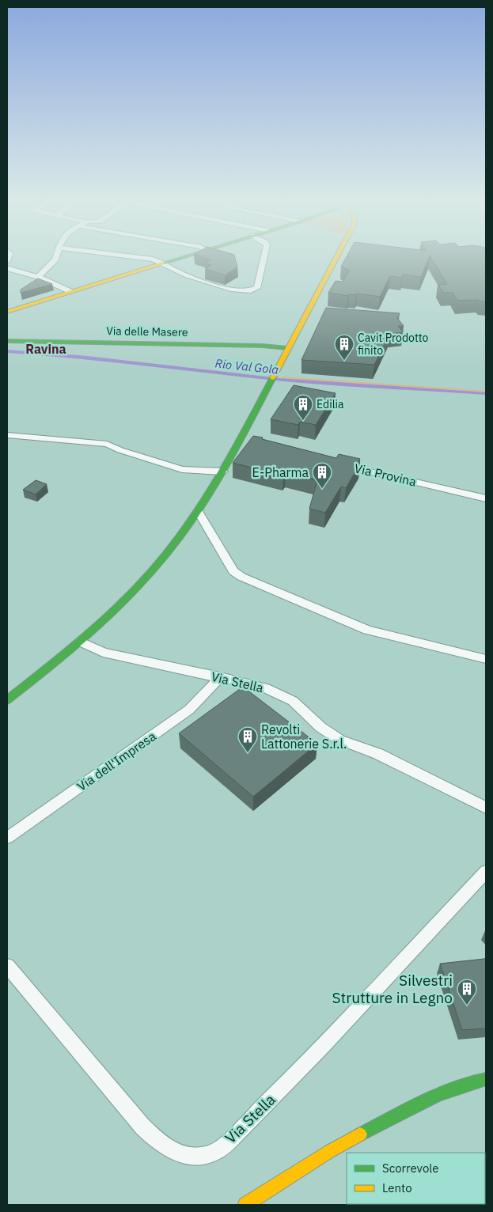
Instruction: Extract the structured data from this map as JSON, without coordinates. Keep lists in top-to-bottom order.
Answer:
{
  "streets": {
    "street": [
      "Via delle Masere",
      "Via Provina",
      "Via Stella",
      "Via dell'Impresa"
    ]
  },
  "crossings": [
    ["Via Stella", "Via dell'Impresa"]
  ],
  "districts": ["Ravina"],
  "water": ["Rio Val Gola"],
  "places": {
    "building": [
      "Cavit Prodotto finito",
      "Edilia",
      "E-Pharma",
      "Revolti Lattonerie S.r.l.",
      "Silvestri Strutture in Legno"
    ]
  },
  "legend": ["Scorrevole", "Lento"]
}
